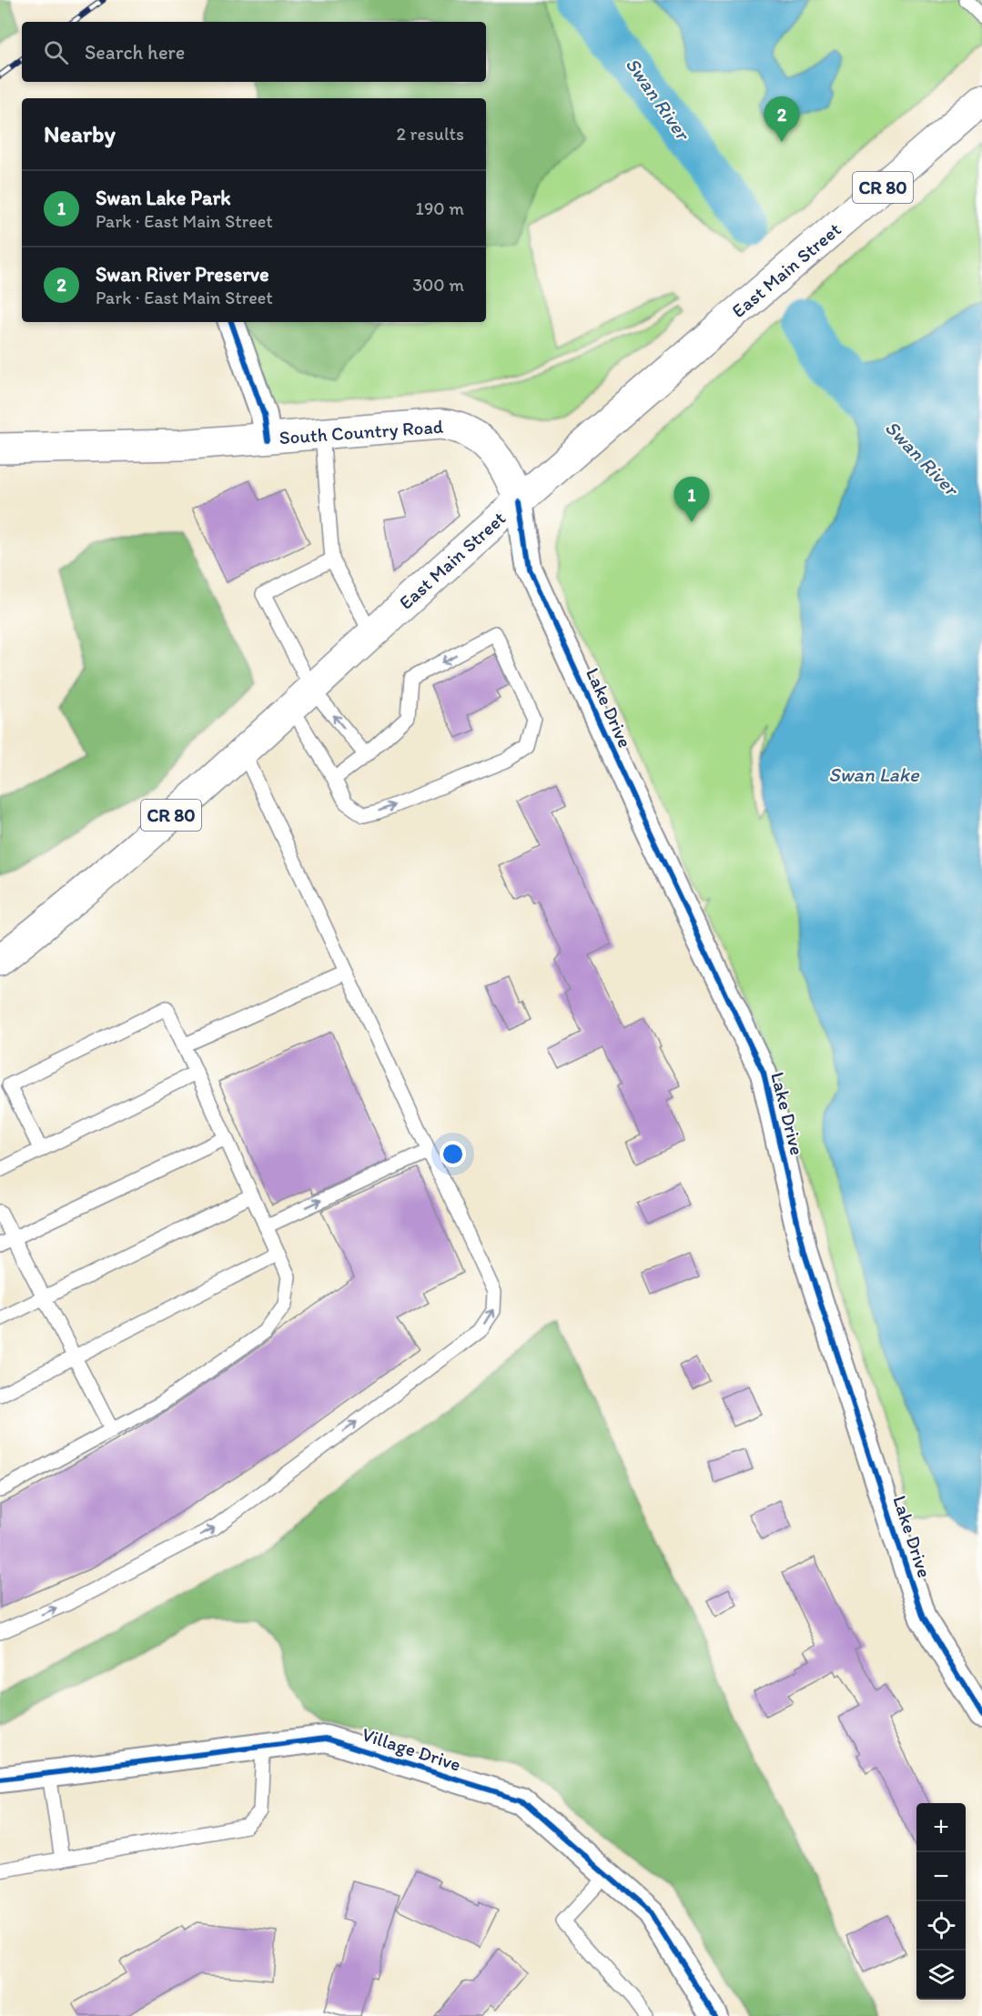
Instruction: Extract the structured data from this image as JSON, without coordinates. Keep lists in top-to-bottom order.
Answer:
{
  "streets": {
    "main road": ["CR 80", "East Main Street", "South Country Road"],
    "street": ["Lake Drive", "Village Drive"]
  },
  "crossings": [
    ["East Main Street", "South Country Road"],
    ["East Main Street", "Lake Drive"],
    ["South Country Road", "Lake Drive"]
  ],
  "water": ["Swan River", "Swan Lake"],
  "page": {
    "search": "Search here",
    "pins": ["2", "1"],
    "heading": ["Nearby", "2 results"],
    "list": [
      {
        "mark": "1",
        "name": "Swan Lake Park",
        "note": "Park · East Main Street",
        "value": "190 m"
      },
      {
        "mark": "2",
        "name": "Swan River Preserve",
        "note": "Park · East Main Street",
        "value": "300 m"
      }
    ],
    "map_buttons": ["+", "−"]
  }
}
